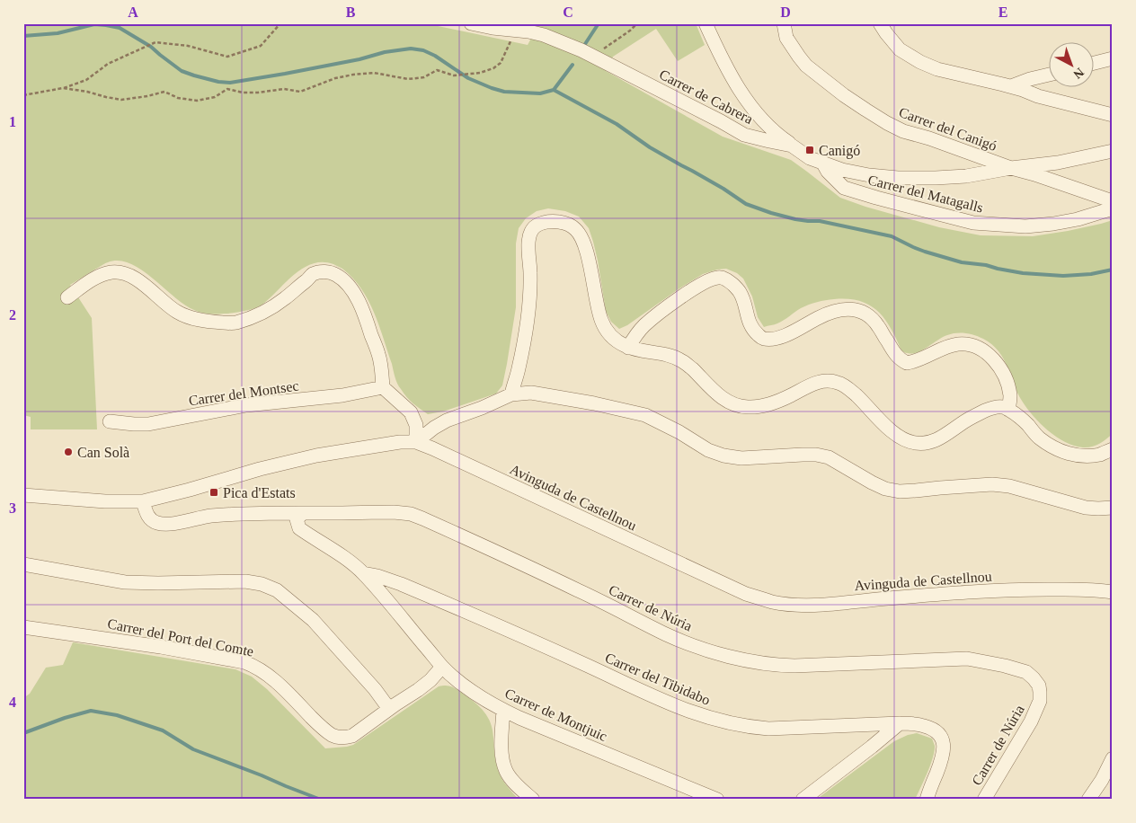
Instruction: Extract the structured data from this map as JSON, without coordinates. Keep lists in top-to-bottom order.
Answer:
{
  "streets": {
    "street": [
      "Carrer de Cabrera",
      "Carrer del Canigó",
      "Carrer del Matagalls",
      "Carrer del Montsec",
      "Avinguda de Castellnou",
      "Carrer de Núria",
      "Carrer del Port del Comte",
      "Carrer del Tibidabo",
      "Carrer de Montjuic"
    ]
  },
  "crossings": [
    ["Carrer de Cabrera", "Carrer del Canigó"],
    ["Carrer de Cabrera", "Carrer del Matagalls"],
    ["Avinguda de Castellnou", "Carrer de Núria"],
    ["Carrer de Núria", "Carrer de Montjuic"],
    ["Carrer del Port del Comte", "Carrer de Montjuic"],
    ["Carrer del Tibidabo", "Carrer de Montjuic"]
  ],
  "places": {
    "transit": ["Canigó", "Pica d'Estats"],
    "other": ["Can Solà"]
  },
  "north": "bottom right",
  "grid": {
    "columns": [
      "A",
      "B",
      "C",
      "D",
      "E"
    ],
    "rows": [
      "1",
      "2",
      "3",
      "4"
    ]
  }
}
